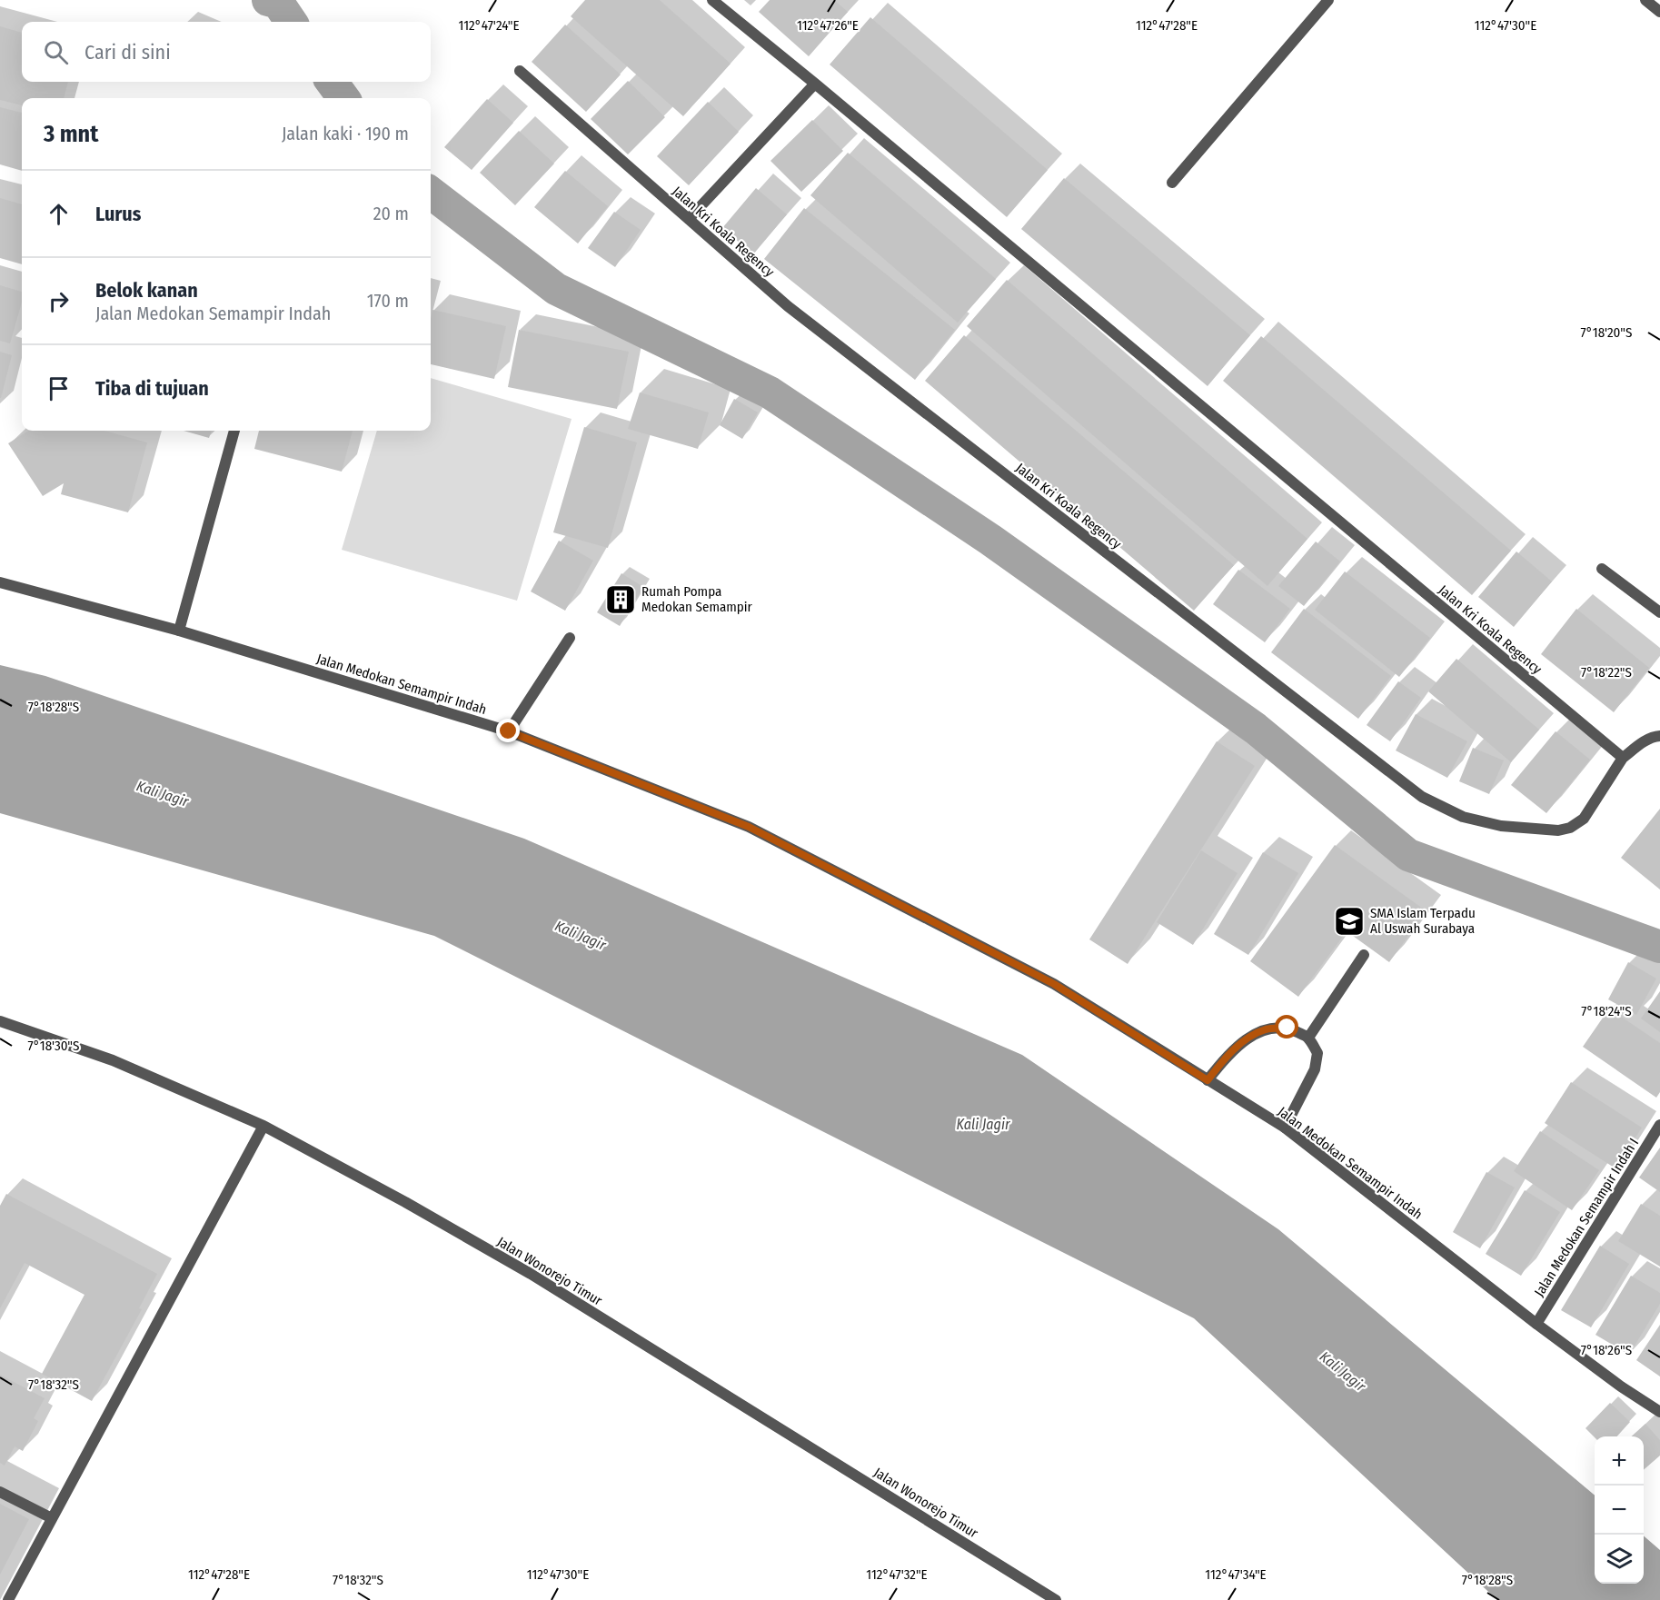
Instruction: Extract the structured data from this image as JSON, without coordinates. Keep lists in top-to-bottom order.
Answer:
{
  "streets": {
    "street": [
      "Jalan Kri Koala Regency",
      "Jalan Medokan Semampir Indah",
      "Jalan Medokan Semampir Indah I",
      "Jalan Wonorejo Timur"
    ]
  },
  "crossings": [
    ["Jalan Medokan Semampir Indah", "Jalan Medokan Semampir Indah I"]
  ],
  "water": ["Kali Jagir"],
  "places": {
    "building": ["Rumah Pompa Medokan Semampir"],
    "school or university": ["SMA Islam Terpadu Al Uswah Surabaya"]
  },
  "page": {
    "search": "Cari di sini",
    "heading": ["3 mnt", "Jalan kaki · 190 m"],
    "list": [
      ["Lurus", "20 m"],
      ["Belok kanan", "Jalan Medokan Semampir Indah", "170 m"],
      "Tiba di tujuan"
    ],
    "map_buttons": ["+", "−"]
  },
  "coordinates": [
    "112°47'24\"E",
    "112°47'26\"E",
    "112°47'28\"E",
    "112°47'30\"E",
    "7°18'20\"S",
    "7°18'22\"S",
    "7°18'28\"S",
    "7°18'24\"S",
    "7°18'30\"S",
    "7°18'26\"S",
    "7°18'32\"S",
    "112°47'32\"E",
    "112°47'34\"E"
  ]
}
